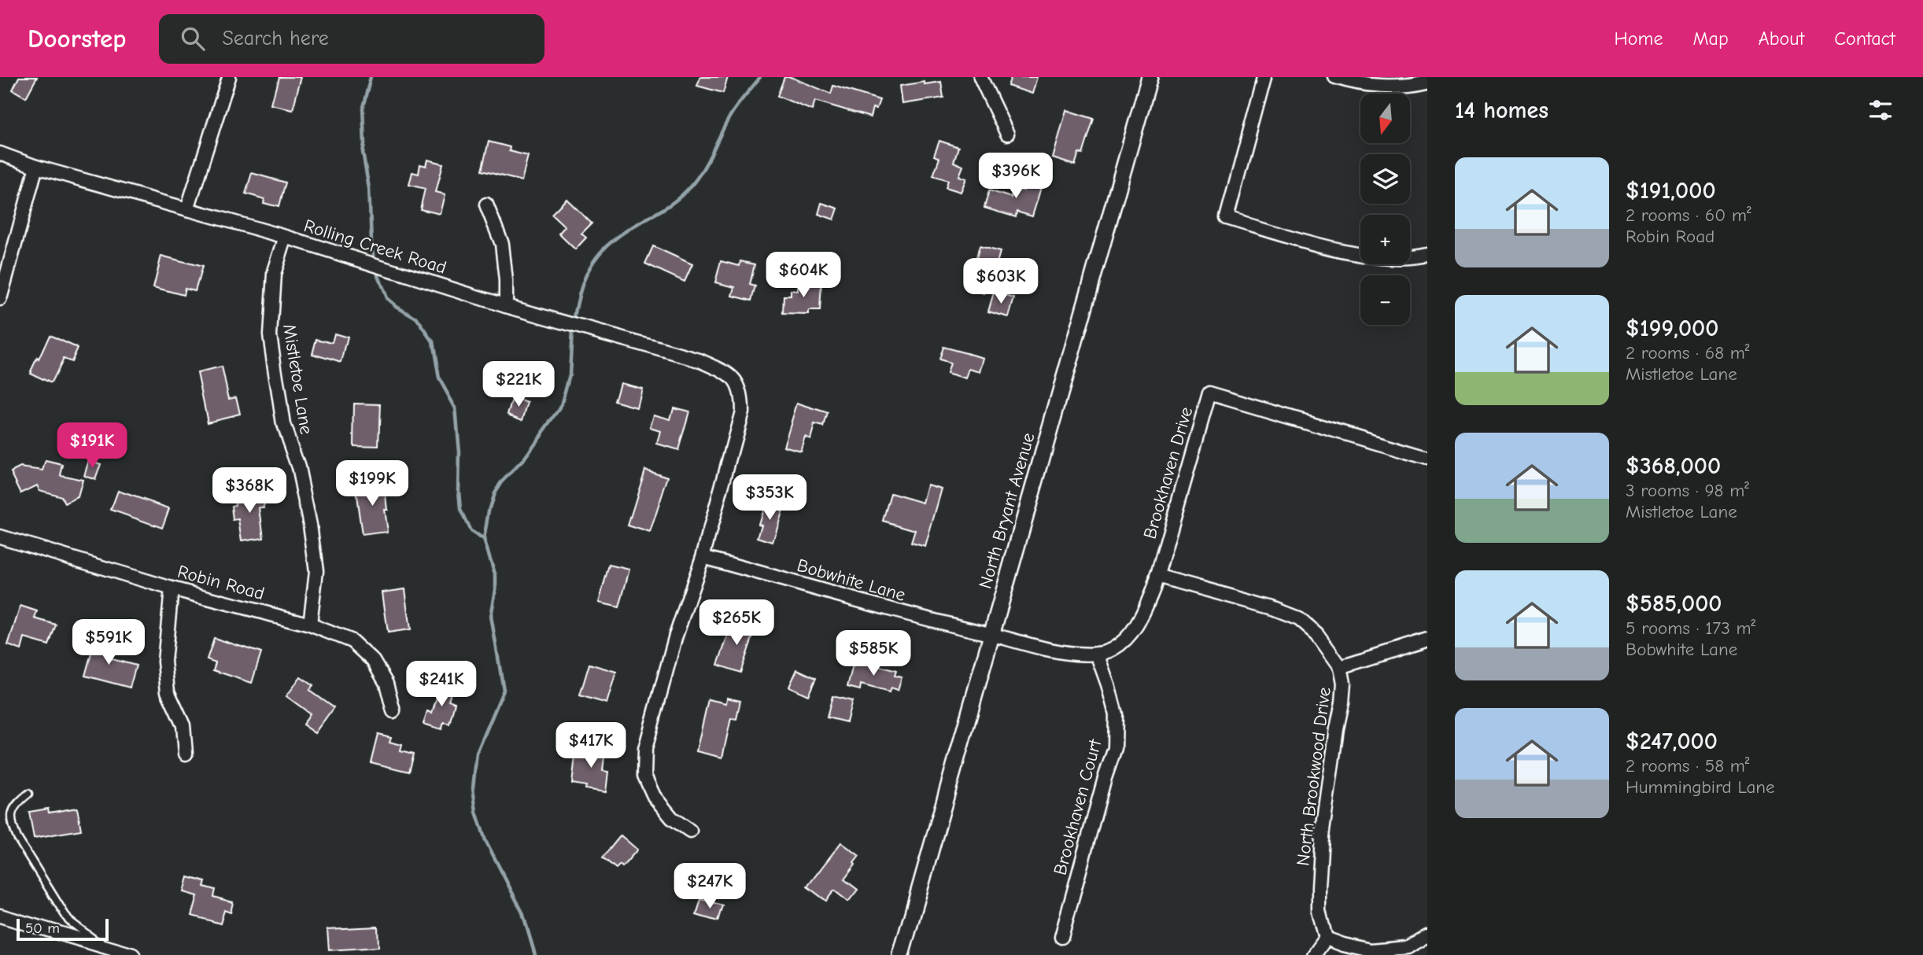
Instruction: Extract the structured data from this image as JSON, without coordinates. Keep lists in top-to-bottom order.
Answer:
{
  "streets": {
    "street": [
      "Rolling Creek Road",
      "Mistletoe Lane",
      "Brookhaven Drive",
      "North Bryant Avenue",
      "Bobwhite Lane",
      "Robin Road",
      "North Brookwood Drive",
      "Brookhaven Court"
    ]
  },
  "crossings": [
    ["Rolling Creek Road", "Mistletoe Lane"],
    ["Rolling Creek Road", "Bobwhite Lane"],
    ["Mistletoe Lane", "Robin Road"],
    ["Brookhaven Drive", "North Bryant Avenue"],
    ["Brookhaven Drive", "Bobwhite Lane"],
    ["Brookhaven Drive", "North Brookwood Drive"],
    ["Brookhaven Drive", "Brookhaven Court"],
    ["North Bryant Avenue", "Bobwhite Lane"]
  ],
  "scale_bar": "50 m",
  "north": "bottom",
  "page": {
    "header": "Doorstep",
    "search": "Search here",
    "nav": [
      "Home",
      "Map",
      "About",
      "Contact"
    ],
    "heading": "14 homes",
    "map_buttons": ["+", "−"],
    "list": [
      {
        "name": "$191,000",
        "note": "2 rooms · 60 m² · Robin Road"
      },
      {
        "name": "$199,000",
        "note": "2 rooms · 68 m² · Mistletoe Lane"
      },
      {
        "name": "$368,000",
        "note": "3 rooms · 98 m² · Mistletoe Lane"
      },
      {
        "name": "$585,000",
        "note": "5 rooms · 173 m² · Bobwhite Lane"
      },
      {
        "name": "$247,000",
        "note": "2 rooms · 58 m² · Hummingbird Lane"
      }
    ],
    "price": [
      "$396K",
      "$604K",
      "$603K",
      "$221K",
      "$191K",
      "$199K",
      "$368K",
      "$353K",
      "$265K",
      "$591K",
      "$585K",
      "$241K",
      "$417K",
      "$247K"
    ],
    "scale": "50 m"
  }
}
